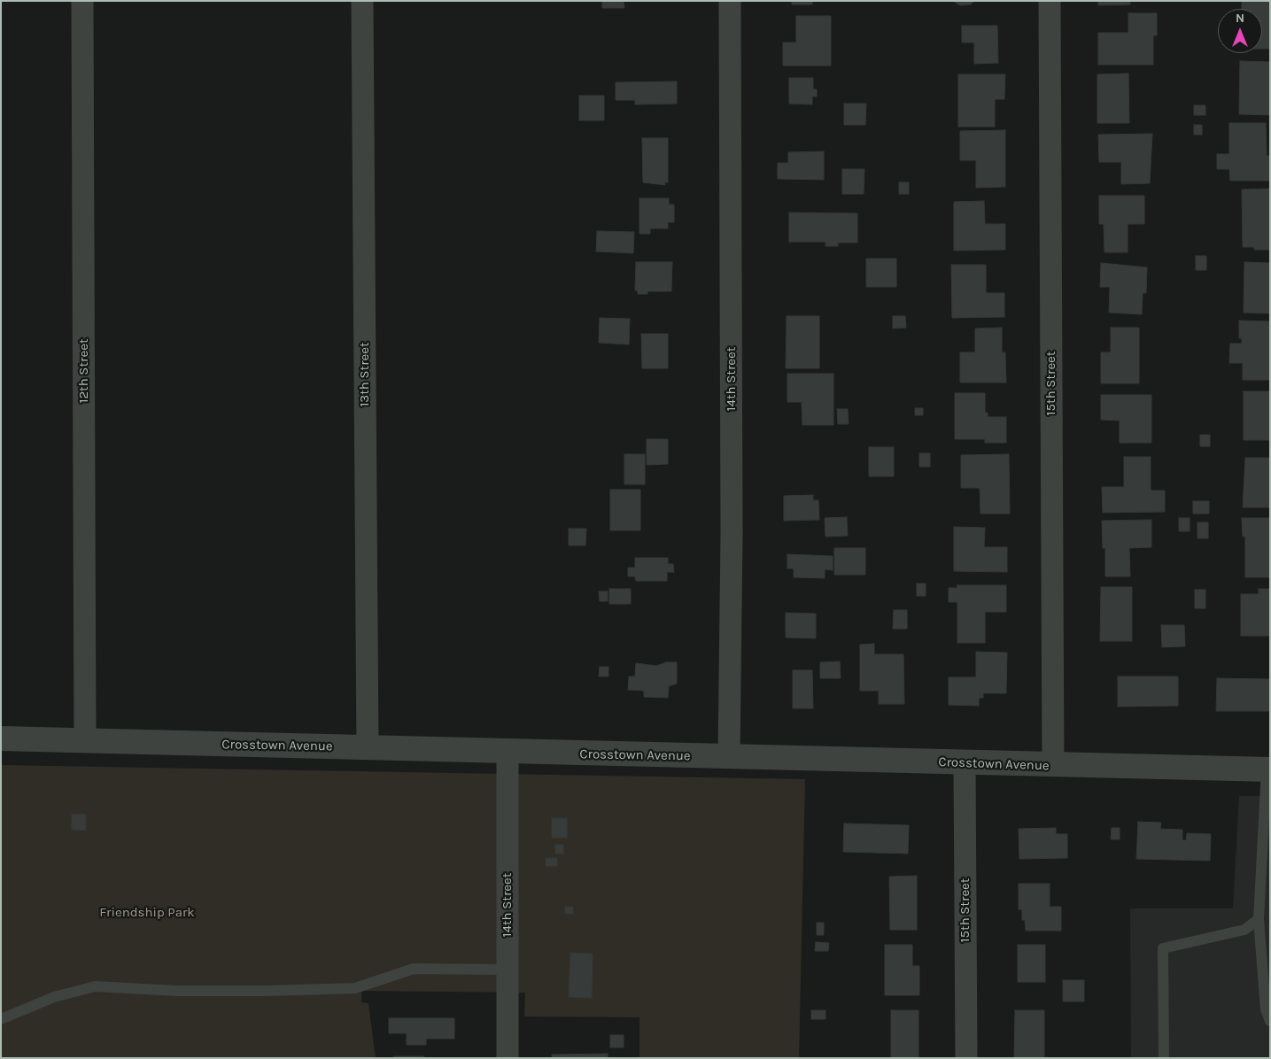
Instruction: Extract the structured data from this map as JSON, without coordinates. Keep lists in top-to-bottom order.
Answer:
{
  "streets": {
    "street": [
      "12th Street",
      "13th Street",
      "14th Street",
      "15th Street",
      "Crosstown Avenue"
    ]
  },
  "crossings": [
    ["12th Street", "Crosstown Avenue"],
    ["13th Street", "Crosstown Avenue"],
    ["14th Street", "Crosstown Avenue"],
    ["15th Street", "Crosstown Avenue"]
  ],
  "parks": ["Friendship Park"],
  "north": "top"
}
